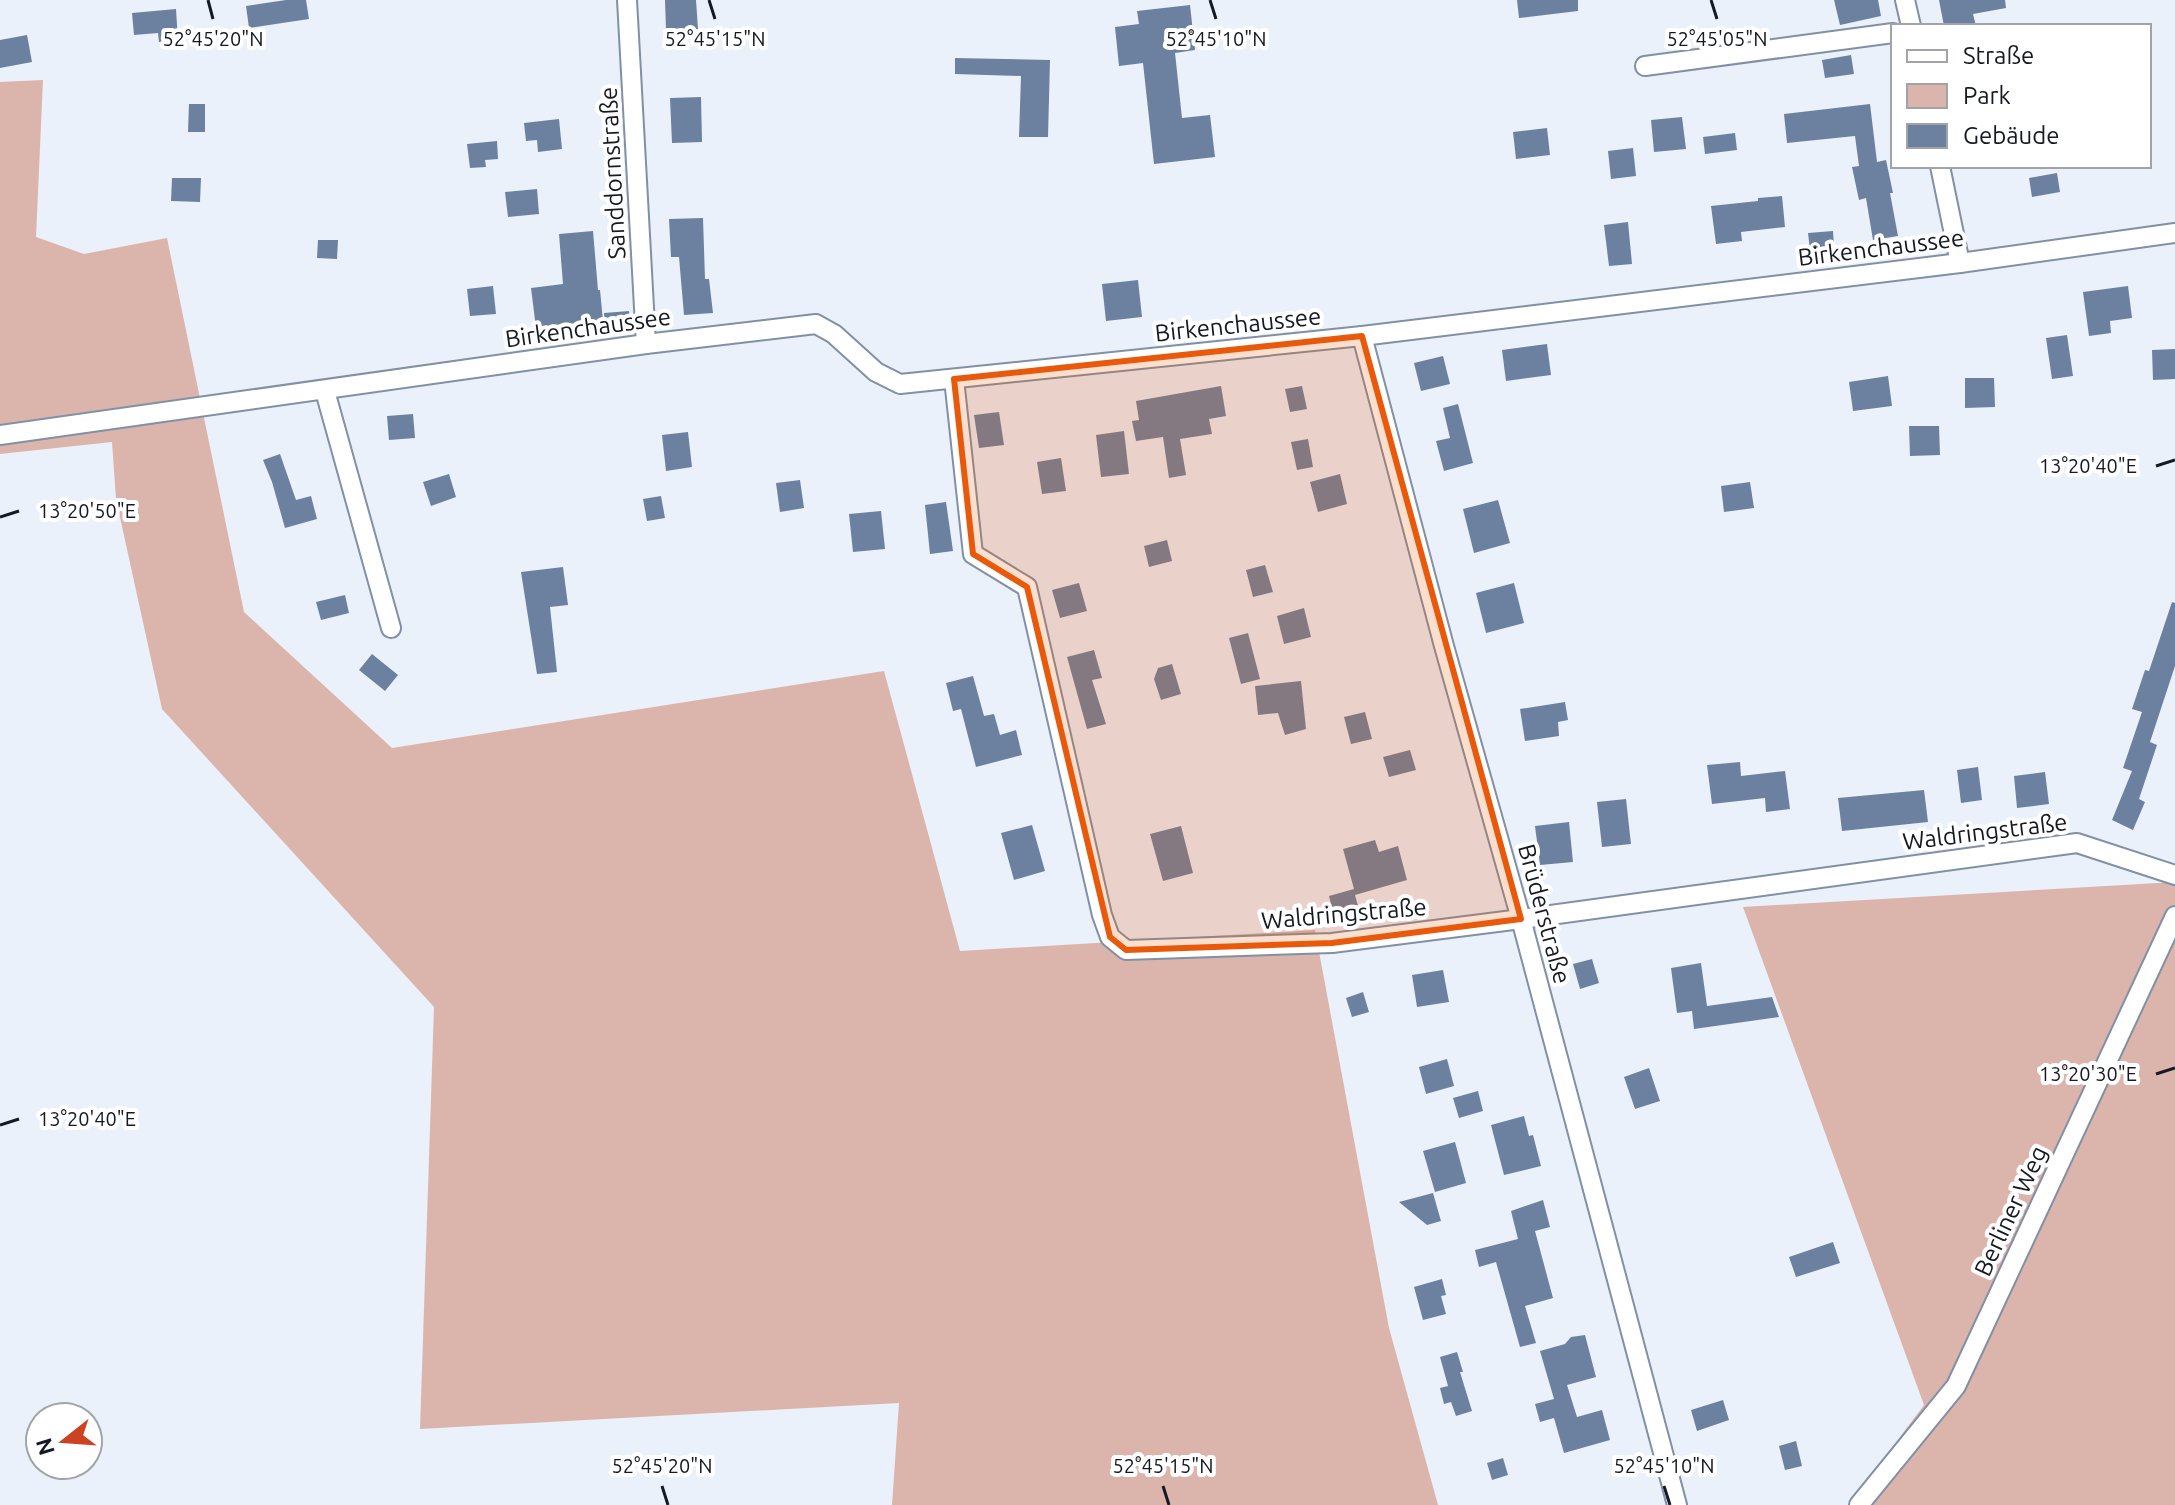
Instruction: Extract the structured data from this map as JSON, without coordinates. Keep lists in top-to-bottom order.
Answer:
{
  "streets": {
    "street": [
      "Sanddornstraße",
      "Birkenchaussee",
      "Waldringstraße",
      "Brüderstraße",
      "Berliner Weg"
    ]
  },
  "crossings": [
    ["Sanddornstraße", "Birkenchaussee"],
    ["Birkenchaussee", "Waldringstraße"],
    ["Birkenchaussee", "Brüderstraße"],
    ["Waldringstraße", "Brüderstraße"]
  ],
  "legend": ["Straße", "Park", "Gebäude"],
  "north": "left",
  "coordinates": [
    "52°45'20\"N",
    "52°45'15\"N",
    "52°45'10\"N",
    "52°45'05\"N",
    "13°20'40\"E",
    "13°20'50\"E",
    "13°20'30\"E"
  ]
}
